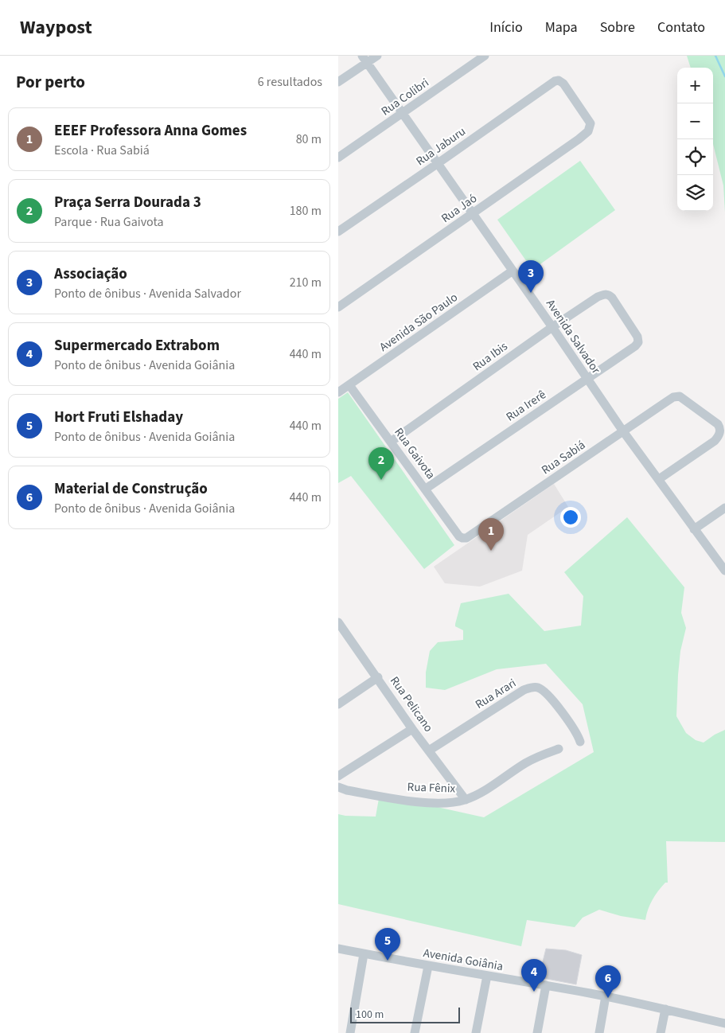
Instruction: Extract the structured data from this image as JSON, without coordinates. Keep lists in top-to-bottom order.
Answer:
{
  "streets": {
    "street": [
      "Rua Colibri",
      "Rua Jaburu",
      "Rua Jaó",
      "Avenida São Paulo",
      "Avenida Salvador",
      "Rua Ibis",
      "Rua Irerê",
      "Rua Gaivota",
      "Rua Sabiá",
      "Rua Arari",
      "Rua Pelicano",
      "Rua Fênix",
      "Avenida Goiânia"
    ]
  },
  "crossings": [
    ["Rua Colibri", "Avenida Salvador"],
    ["Rua Jaburu", "Rua Jaó"],
    ["Rua Jaburu", "Avenida Salvador"],
    ["Rua Jaó", "Avenida Salvador"],
    ["Avenida São Paulo", "Avenida Salvador"],
    ["Avenida São Paulo", "Rua Gaivota"],
    ["Avenida Salvador", "Rua Ibis"],
    ["Avenida Salvador", "Rua Irerê"],
    ["Avenida Salvador", "Rua Sabiá"],
    ["Rua Ibis", "Rua Irerê"],
    ["Rua Ibis", "Rua Gaivota"],
    ["Rua Irerê", "Rua Gaivota"],
    ["Rua Gaivota", "Rua Sabiá"],
    ["Rua Arari", "Rua Pelicano"],
    ["Rua Pelicano", "Rua Fênix"]
  ],
  "scale_bar": "100 m",
  "page": {
    "header": "Waypost",
    "nav": [
      "Início",
      "Mapa",
      "Sobre",
      "Contato"
    ],
    "heading": ["Por perto", "6 resultados"],
    "map_buttons": ["+", "−"],
    "list": [
      {
        "mark": "1",
        "name": "EEEF Professora Anna Gomes",
        "note": "Escola · Rua Sabiá",
        "value": "80 m"
      },
      {
        "mark": "2",
        "name": "Praça Serra Dourada 3",
        "note": "Parque · Rua Gaivota",
        "value": "180 m"
      },
      {
        "mark": "3",
        "name": "Associação",
        "note": "Ponto de ônibus · Avenida Salvador",
        "value": "210 m"
      },
      {
        "mark": "4",
        "name": "Supermercado Extrabom",
        "note": "Ponto de ônibus · Avenida Goiânia",
        "value": "440 m"
      },
      {
        "mark": "5",
        "name": "Hort Fruti Elshaday",
        "note": "Ponto de ônibus · Avenida Goiânia",
        "value": "440 m"
      },
      {
        "mark": "6",
        "name": "Material de Construção",
        "note": "Ponto de ônibus · Avenida Goiânia",
        "value": "440 m"
      }
    ],
    "pins": [
      "3",
      "2",
      "1",
      "5",
      "4",
      "6"
    ],
    "scale": "100 m"
  }
}
